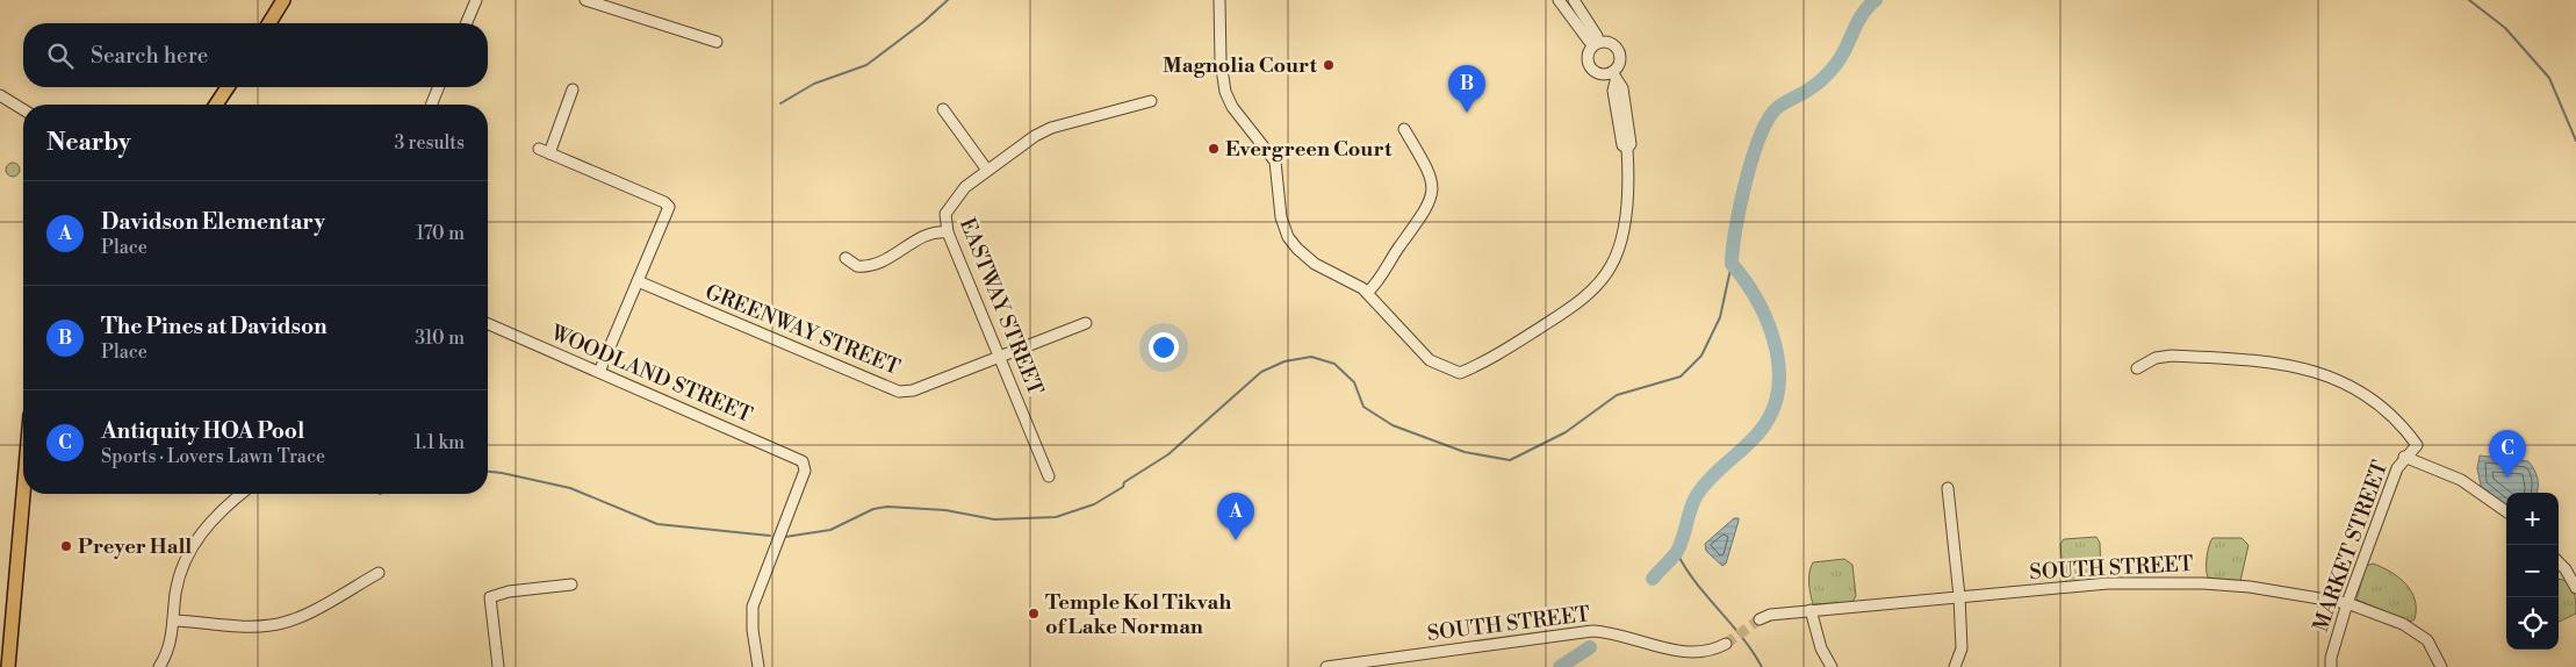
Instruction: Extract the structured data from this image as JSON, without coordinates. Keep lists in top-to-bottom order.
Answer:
{
  "streets": {
    "street": [
      "EASTWAY STREET",
      "GREENWAY STREET",
      "WOODLAND STREET",
      "MARKET STREET",
      "SOUTH STREET"
    ]
  },
  "crossings": [
    ["EASTWAY STREET", "GREENWAY STREET"],
    ["MARKET STREET", "SOUTH STREET"]
  ],
  "places": [
    "Magnolia Court",
    "Evergreen Court",
    "Preyer Hall",
    "Temple Kol Tikvah of Lake Norman"
  ],
  "page": {
    "search": "Search here",
    "pins": ["B", "C", "A"],
    "heading": ["Nearby", "3 results"],
    "list": [
      {
        "mark": "A",
        "name": "Davidson Elementary",
        "note": "Place",
        "value": "170 m"
      },
      {
        "mark": "B",
        "name": "The Pines at Davidson",
        "note": "Place",
        "value": "310 m"
      },
      {
        "mark": "C",
        "name": "Antiquity HOA Pool",
        "note": "Sports · Lovers Lawn Trace",
        "value": "1.1 km"
      }
    ],
    "map_buttons": ["+", "−"]
  }
}
